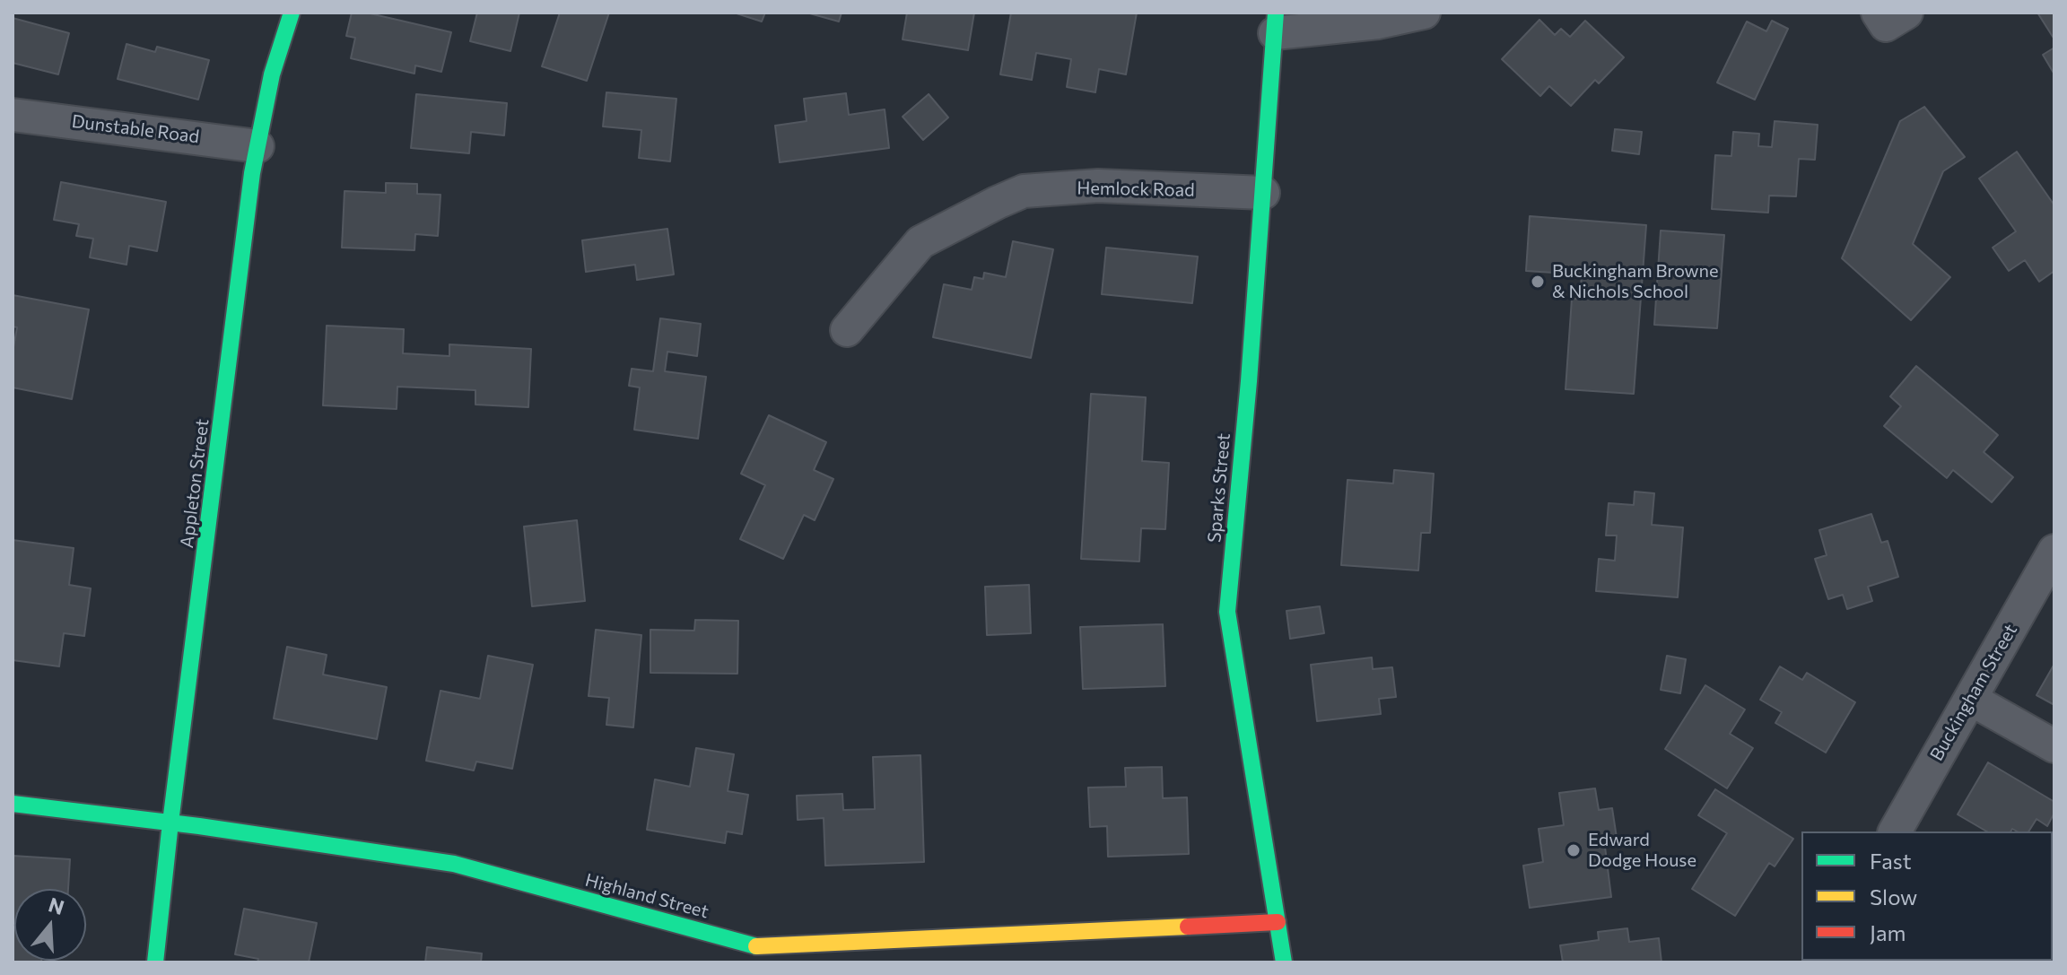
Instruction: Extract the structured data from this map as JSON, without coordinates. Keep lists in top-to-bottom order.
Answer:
{
  "streets": {
    "street": [
      "Dunstable Road",
      "Hemlock Road",
      "Appleton Street",
      "Sparks Street",
      "Buckingham Street",
      "Highland Street"
    ]
  },
  "crossings": [
    ["Dunstable Road", "Appleton Street"],
    ["Hemlock Road", "Sparks Street"],
    ["Appleton Street", "Highland Street"],
    ["Sparks Street", "Highland Street"]
  ],
  "places": ["Buckingham Browne & Nichols School", "Edward Dodge House"],
  "legend": ["Fast", "Slow", "Jam"],
  "north": "top"
}
